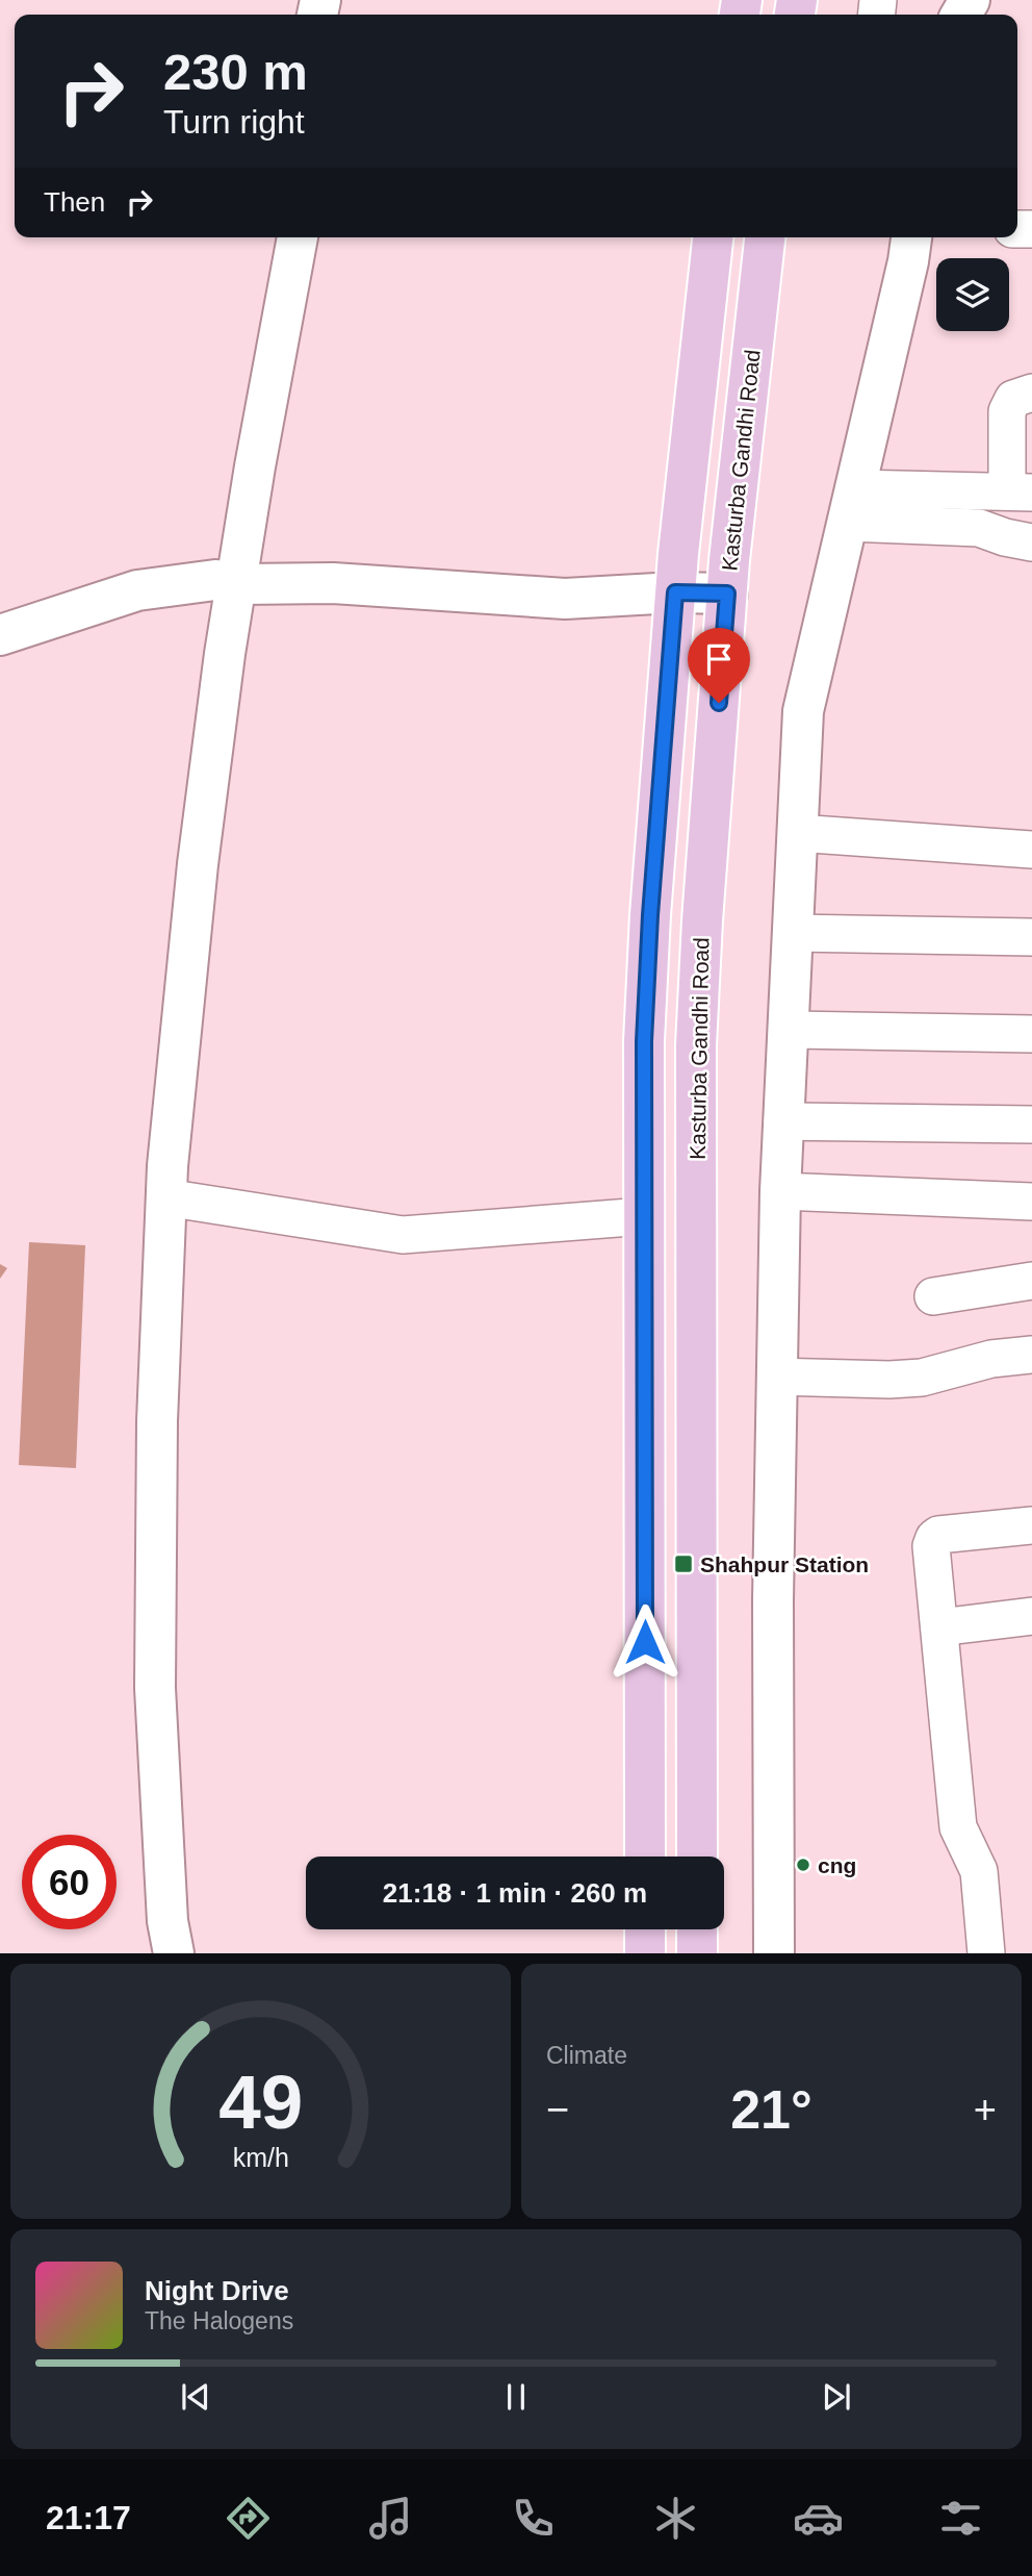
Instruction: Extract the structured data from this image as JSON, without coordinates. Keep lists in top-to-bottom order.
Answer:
{
  "streets": {
    "main road": ["Kasturba Gandhi Road"]
  },
  "places": {
    "transit": ["Shahpur Station"],
    "other": ["cng"]
  },
  "page": {
    "turn": ["230 m", "Turn right"],
    "then": "Then",
    "limit": "60",
    "trip": "21:18 · 1 min · 260 m",
    "tile": "Climate",
    "heat": ["−", "21°", "+"],
    "song": ["Night Drive", "The Halogens"],
    "tabs": "21:17",
    "gauge": ["49", "km/h"]
  }
}
